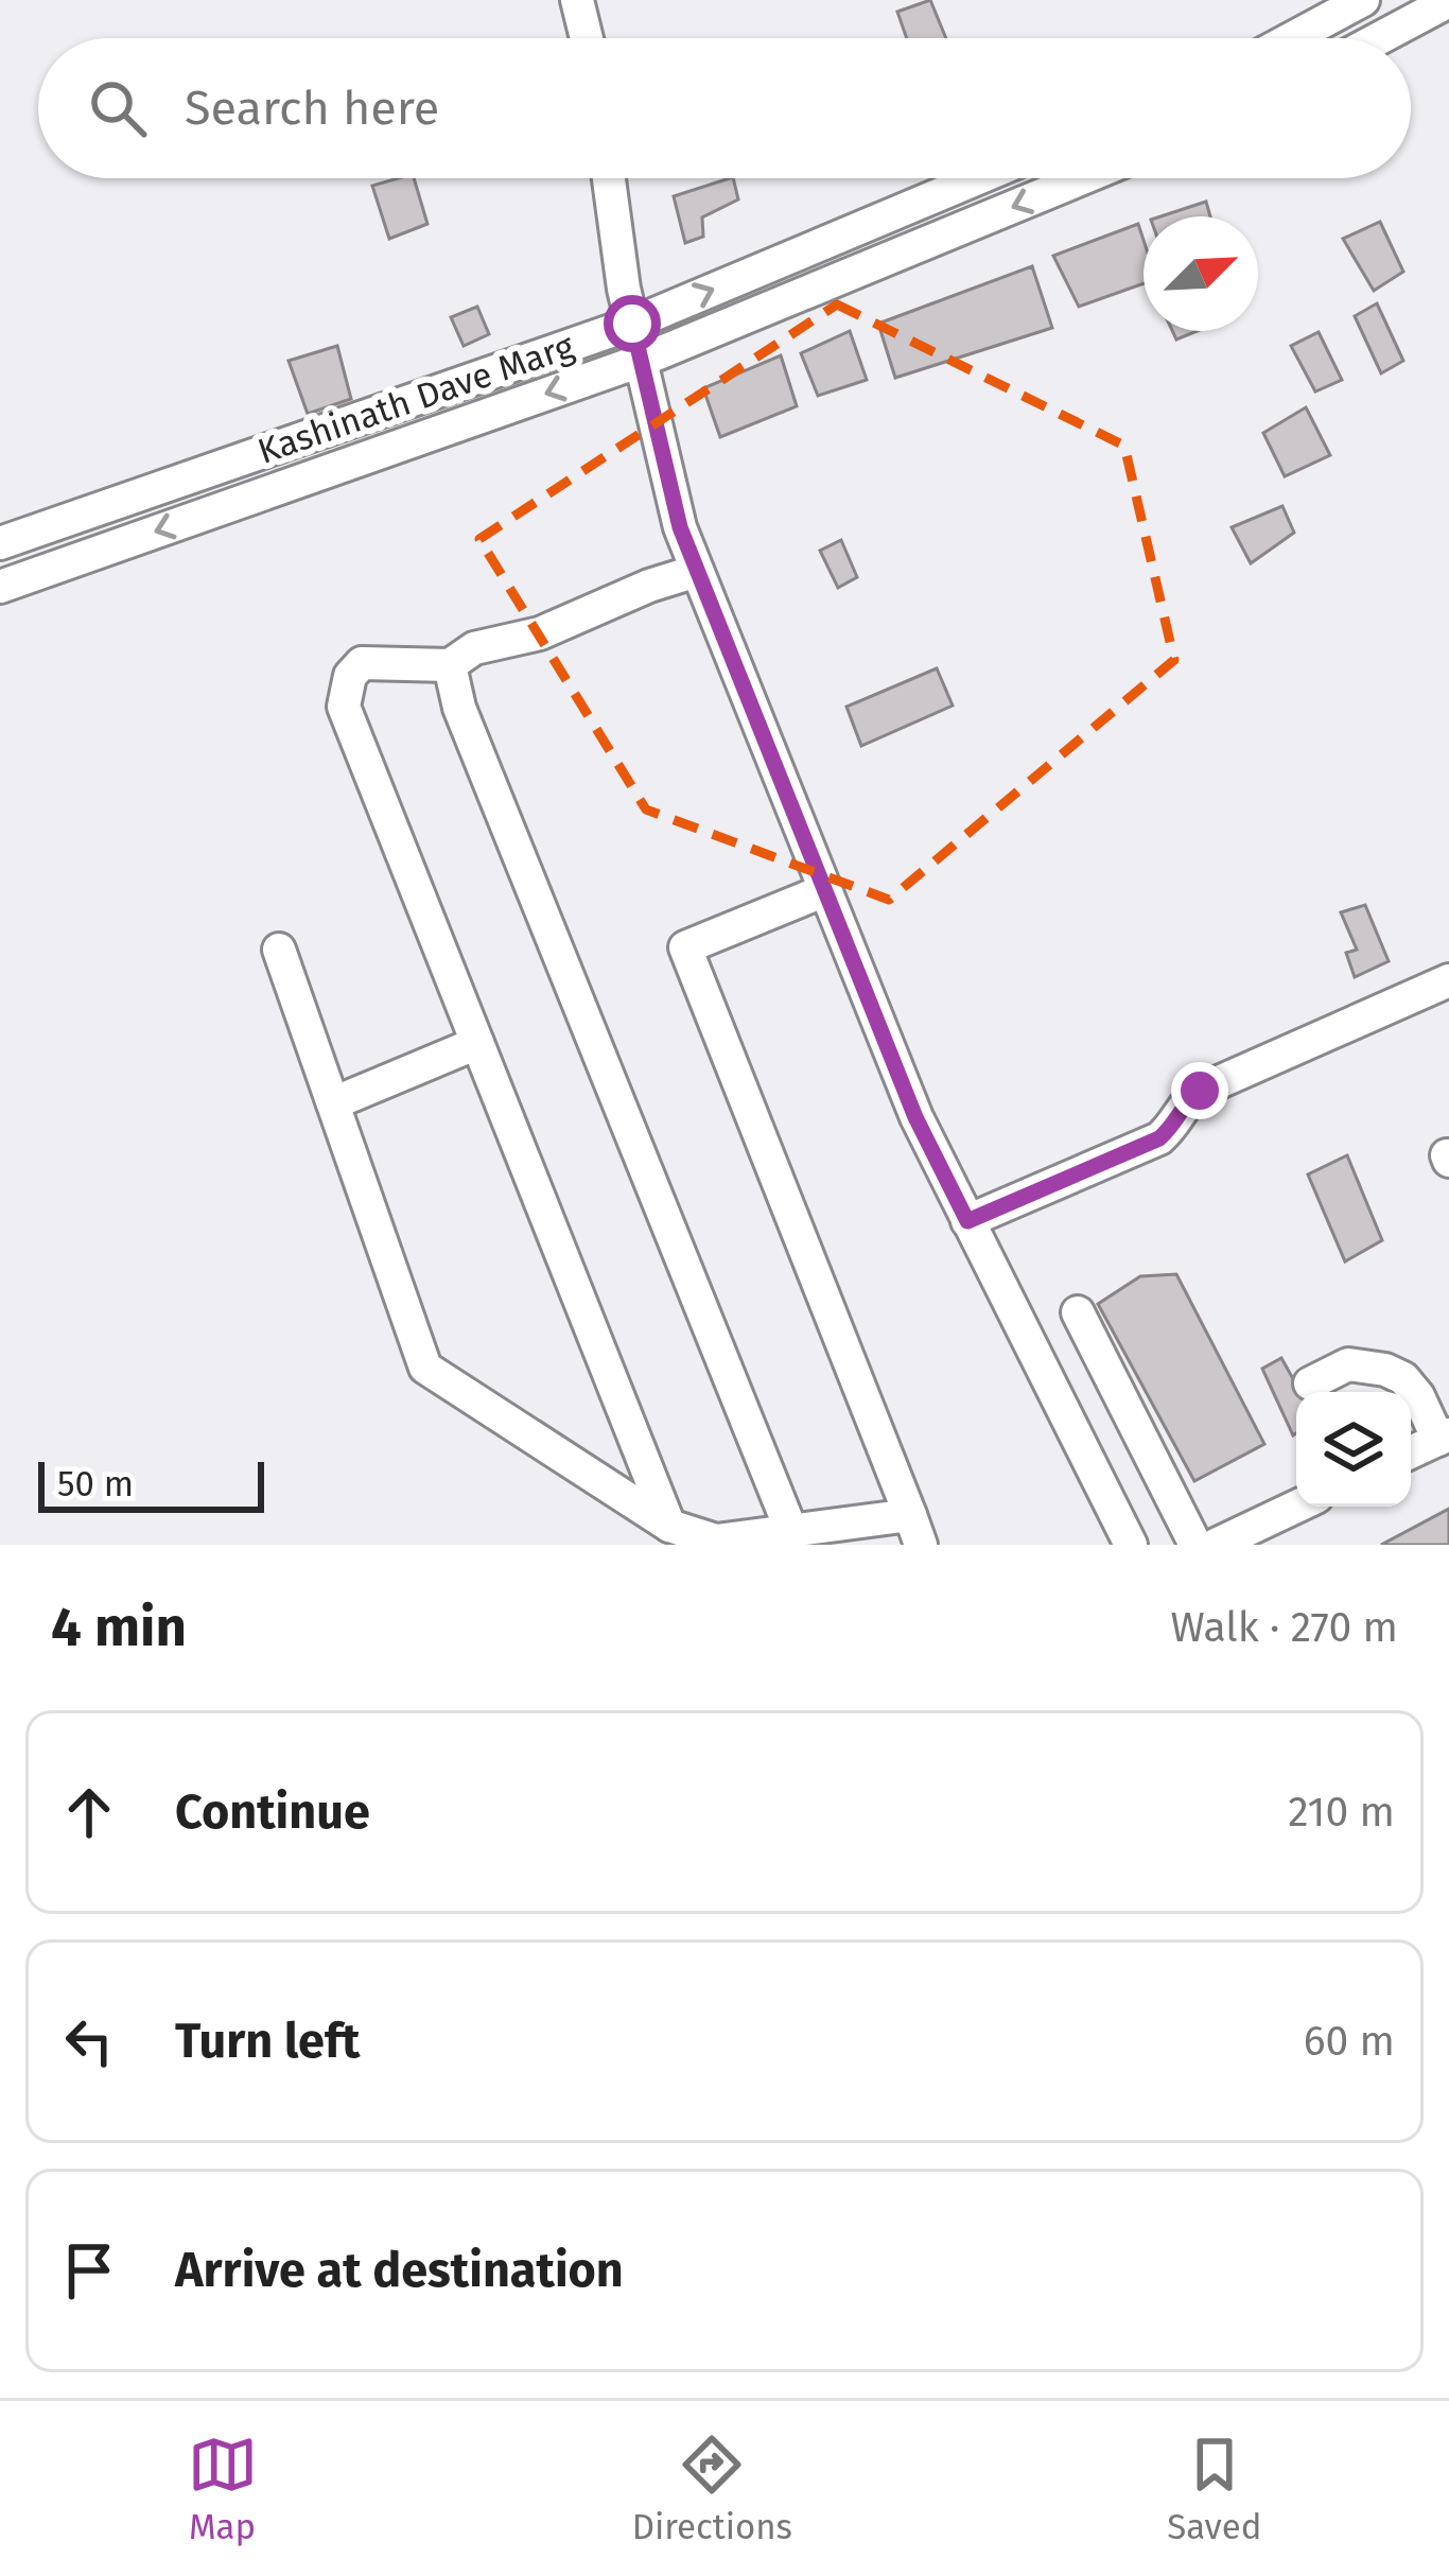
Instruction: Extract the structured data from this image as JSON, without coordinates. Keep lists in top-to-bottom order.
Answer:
{
  "streets": {
    "street": ["Kashinath Dave Marg"]
  },
  "scale_bar": "50 m",
  "north": "top right",
  "page": {
    "search": "Search here",
    "scale": "50 m",
    "heading": ["4 min", "Walk · 270 m"],
    "list": [
      ["Continue", "210 m"],
      ["Turn left", "60 m"],
      "Arrive at destination"
    ],
    "nav": ["Map", "Directions", "Saved"]
  }
}
